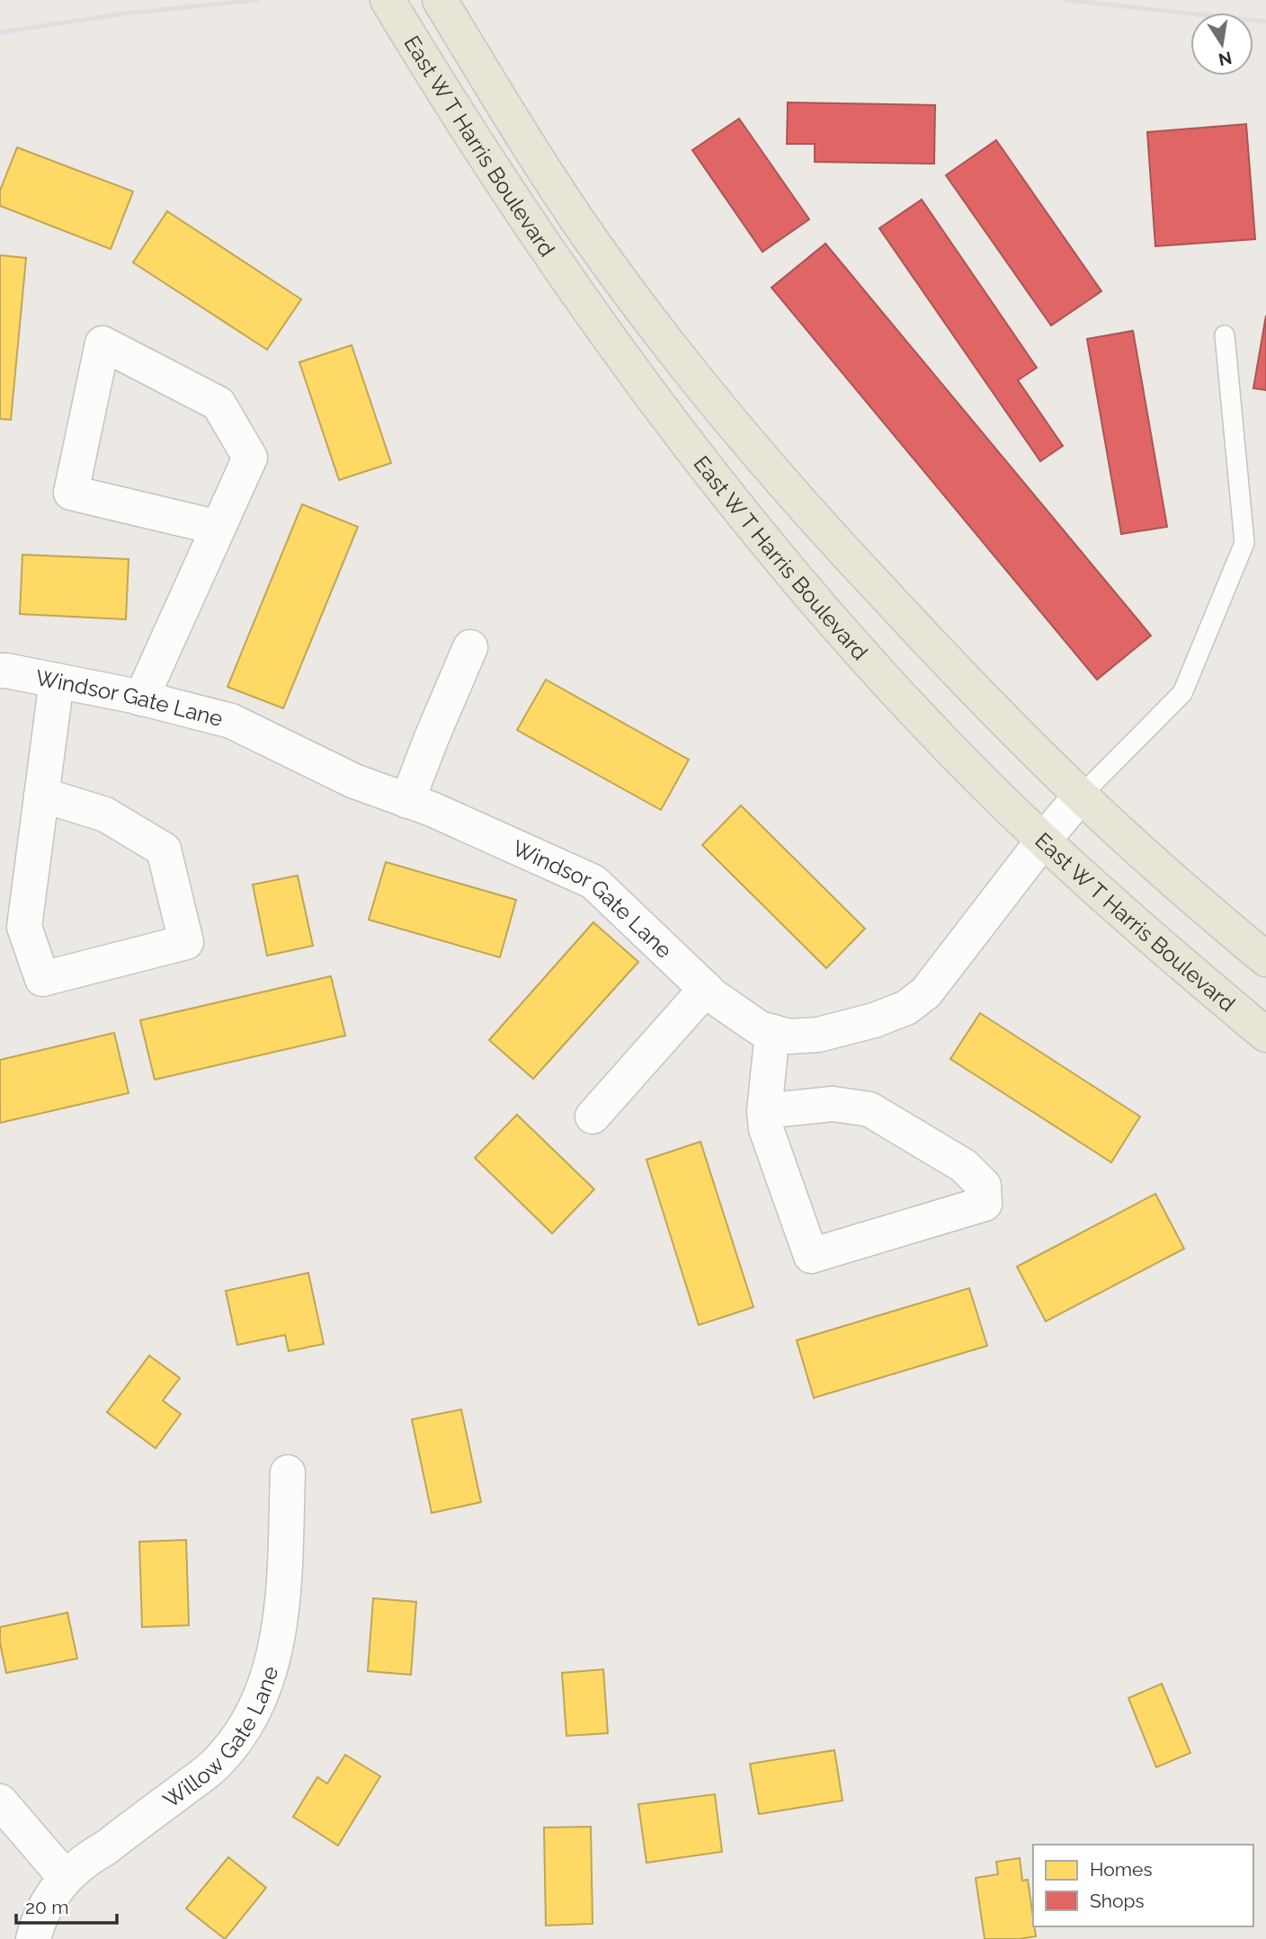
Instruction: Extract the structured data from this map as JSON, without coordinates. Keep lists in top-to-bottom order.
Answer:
{
  "streets": {
    "main road": ["East W T Harris Boulevard"],
    "street": ["Windsor Gate Lane", "Willow Gate Lane"]
  },
  "crossings": [
    ["East W T Harris Boulevard", "Windsor Gate Lane"]
  ],
  "legend": ["Homes", "Shops"],
  "scale_bar": "20 m",
  "north": "bottom"
}
